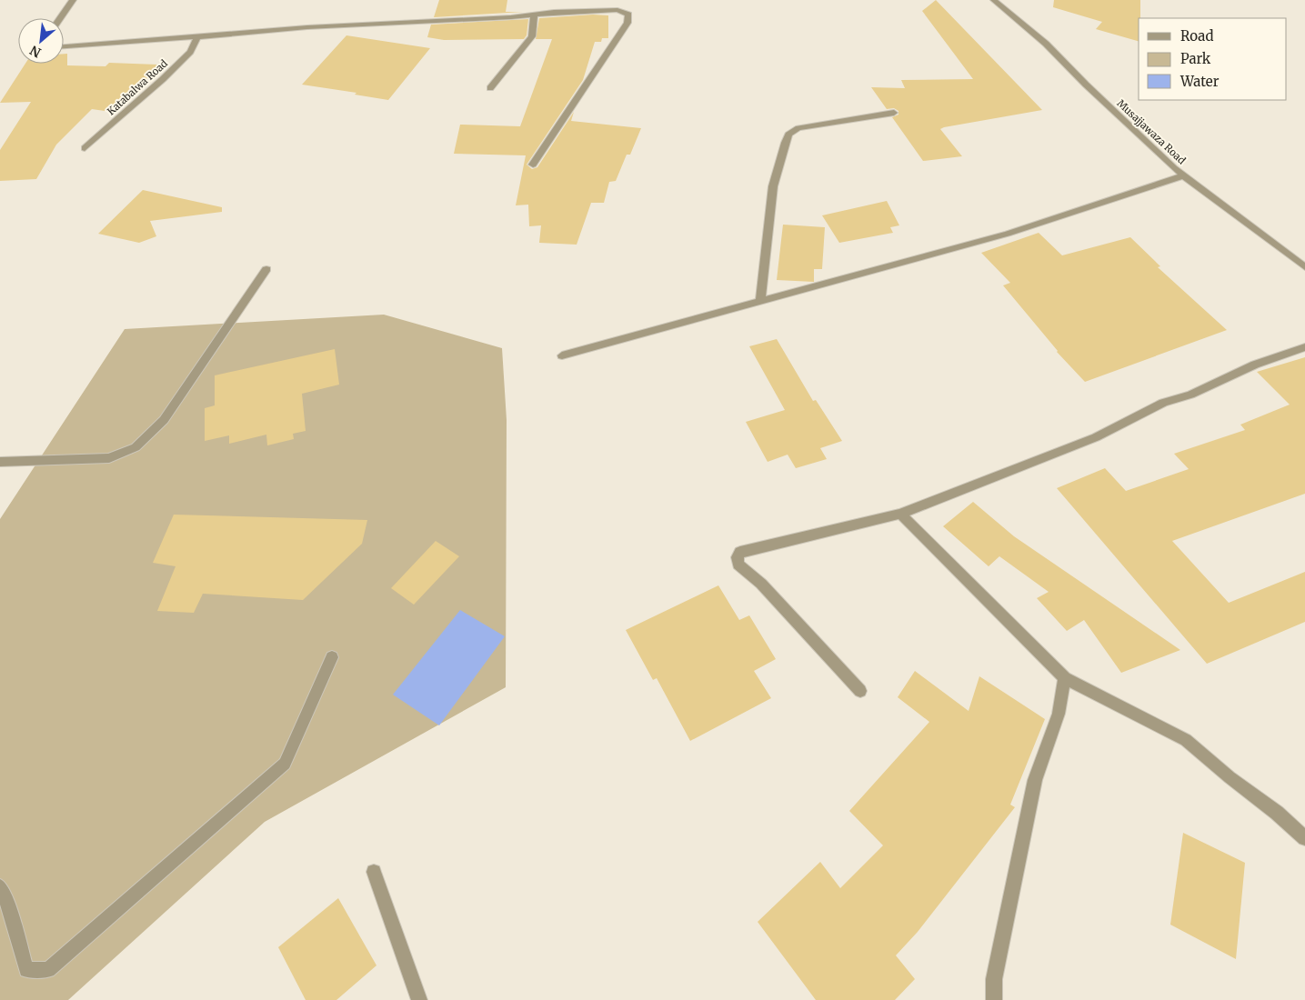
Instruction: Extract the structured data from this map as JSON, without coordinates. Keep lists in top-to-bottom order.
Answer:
{
  "streets": {
    "street": ["Katabalwa Road", "Musajjawaza Road"]
  },
  "legend": ["Road", "Park", "Water"],
  "north": "bottom left"
}
